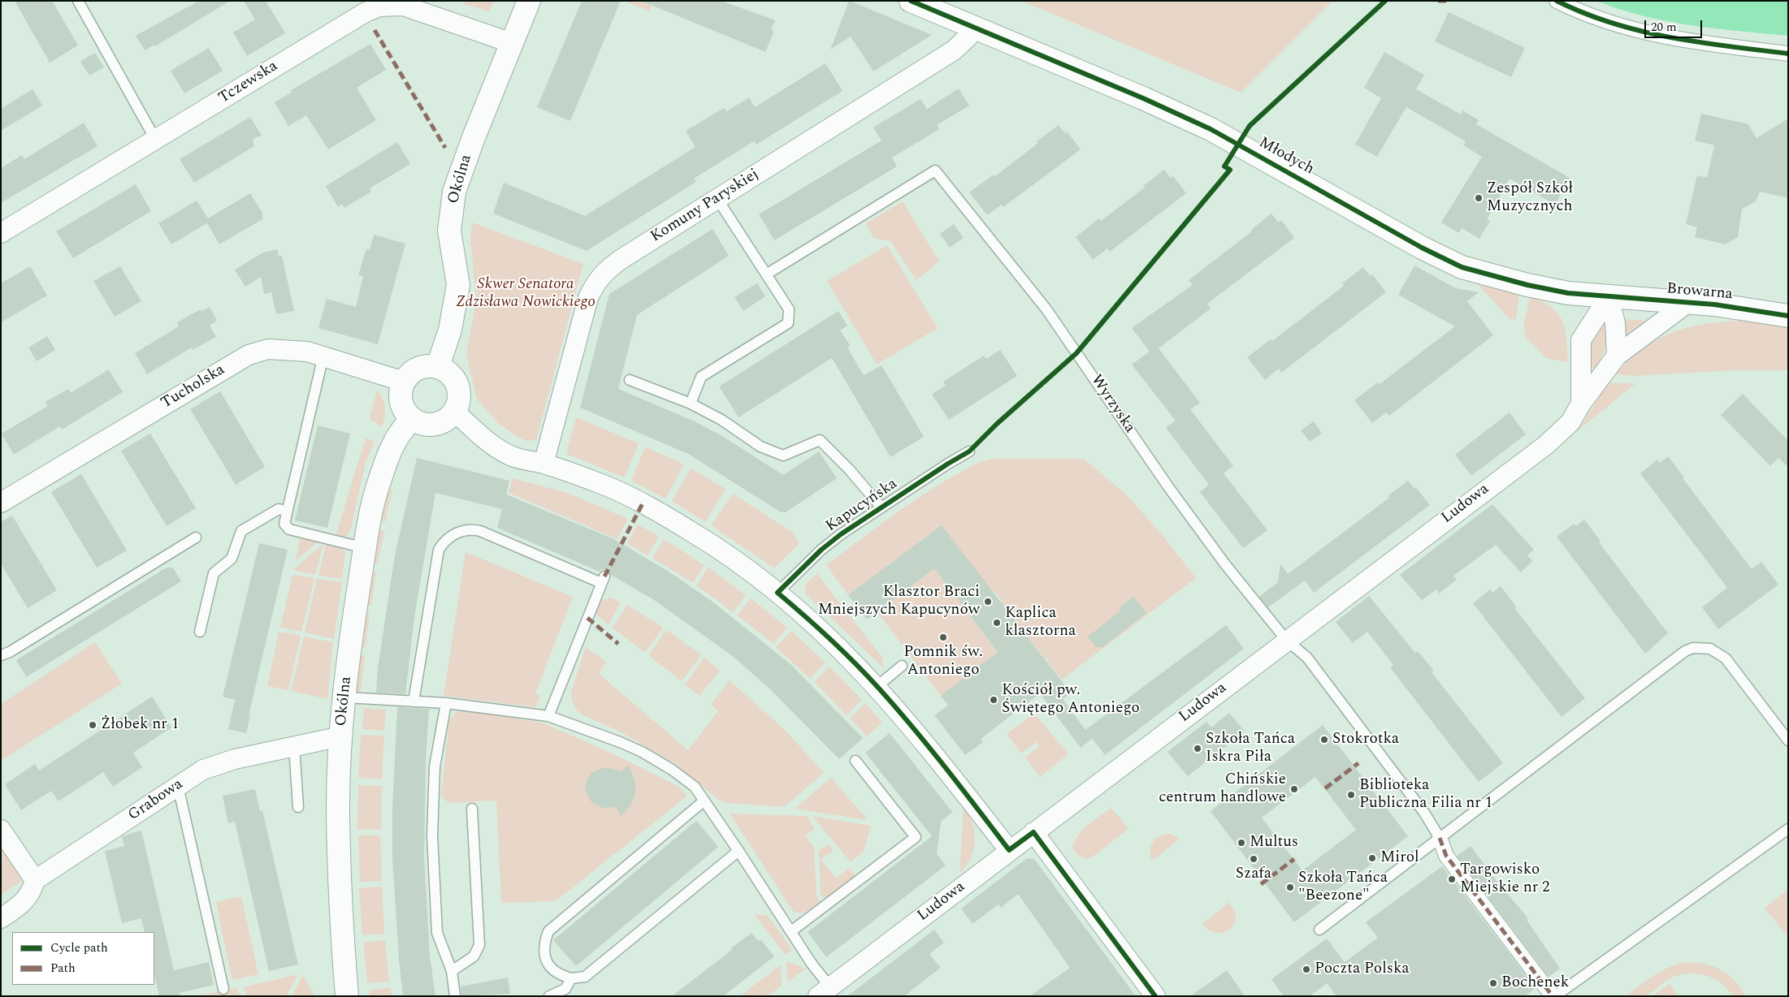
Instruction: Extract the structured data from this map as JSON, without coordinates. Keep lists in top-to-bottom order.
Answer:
{
  "streets": {
    "street": [
      "Tczewska",
      "Młodych",
      "Okólna",
      "Komuny Paryskiej",
      "Browarna",
      "Tucholska",
      "Ludowa",
      "Grabowa"
    ],
    "lane": ["Wyrzyska", "Kapucyńska"]
  },
  "crossings": [
    ["Tczewska", "Okólna"],
    ["Młodych", "Komuny Paryskiej"],
    ["Młodych", "Browarna"],
    ["Młodych", "Ludowa"],
    ["Okólna", "Tucholska"],
    ["Okólna", "Grabowa"],
    ["Browarna", "Ludowa"],
    ["Wyrzyska", "Ludowa"]
  ],
  "parks": ["Skwer Senatora Zdzisława Nowickiego"],
  "places": [
    "Zespół Szkół Muzycznych",
    "Klasztor Braci Mniejszych Kapucynów",
    "Kaplica klasztorna",
    "Pomnik św. Antoniego",
    "Kościół pw. Świętego Antoniego",
    "Żłobek nr 1",
    "Stokrotka",
    "Szkoła Tańca Iskra Piła",
    "Chińskie centrum handlowe",
    "Biblioteka Publiczna Filia nr 1",
    "Multus",
    "Mirol",
    "Szafa",
    "Targowisko Miejskie nr 2",
    "Szkoła Tańca \"Beezone\"",
    "Poczta Polska",
    "Bochenek"
  ],
  "legend": ["Cycle path", "Path"],
  "scale_bar": "20 m"
}
